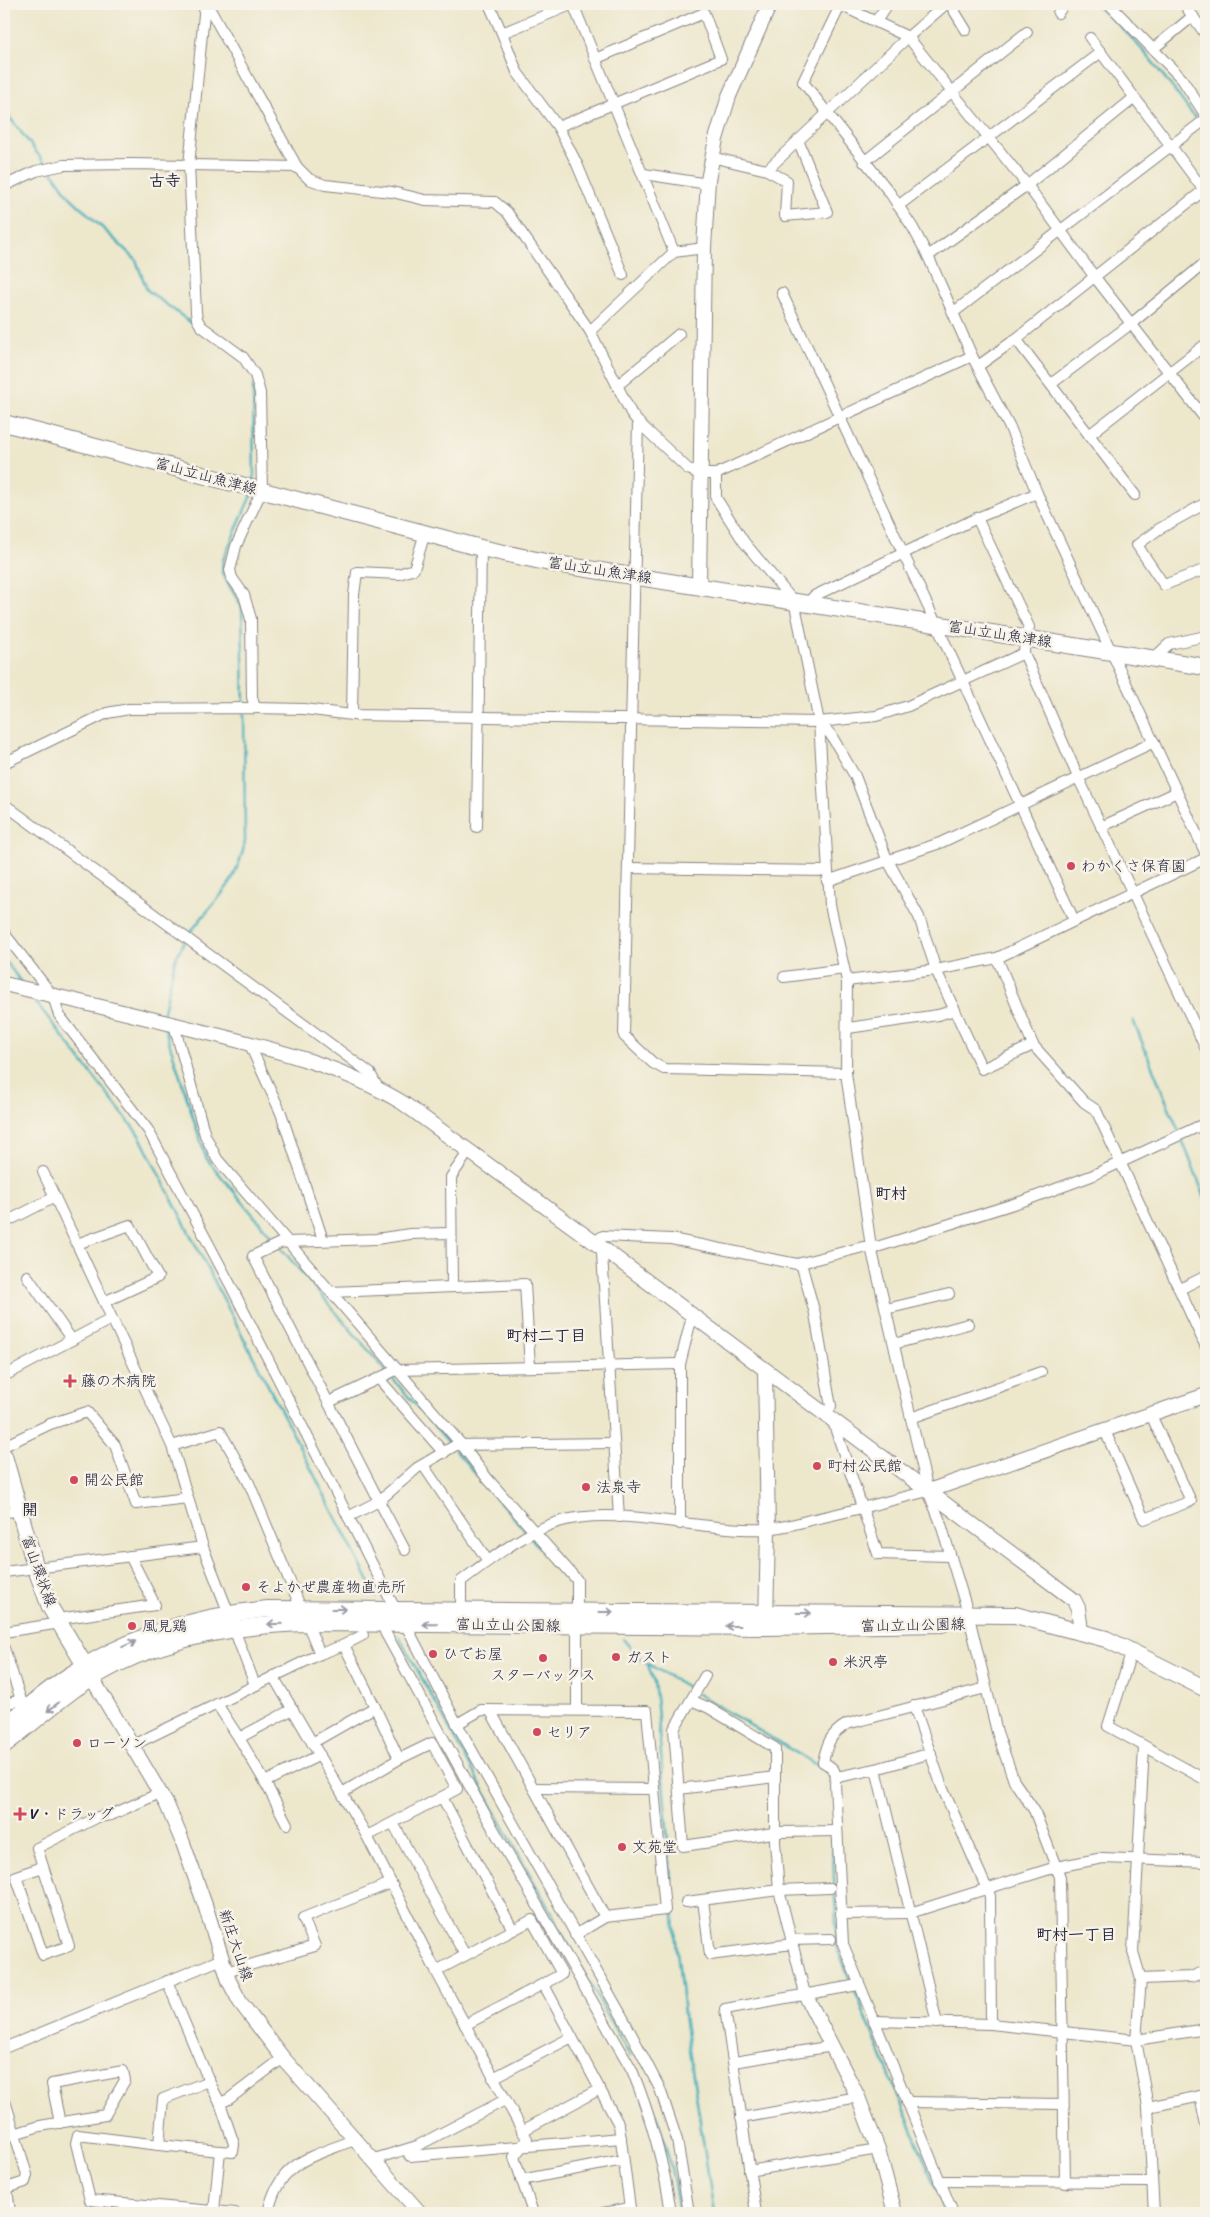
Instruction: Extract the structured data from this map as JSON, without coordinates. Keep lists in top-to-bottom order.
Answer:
{
  "streets": {
    "main road": ["富山立山魚津線", "富山環状線", "富山立山公園線"],
    "street": ["新庄大山線"]
  },
  "crossings": [
    ["富山環状線", "富山立山公園線"],
    ["富山環状線", "新庄大山線"],
    ["富山立山公園線", "新庄大山線"]
  ],
  "districts": [
    "古寺",
    "町村",
    "町村二丁目",
    "開",
    "町村一丁目"
  ],
  "places": {
    "other": [
      "わかくさ保育園",
      "町村公民館",
      "開公民館",
      "法泉寺",
      "そよかぜ農産物直売所",
      "風見鶏",
      "ひでお屋",
      "ガスト",
      "スターバックス",
      "米沢亭",
      "セリア",
      "ローソン",
      "文苑堂"
    ],
    "health": ["藤の木病院", "V・ドラッグ"]
  }
}
